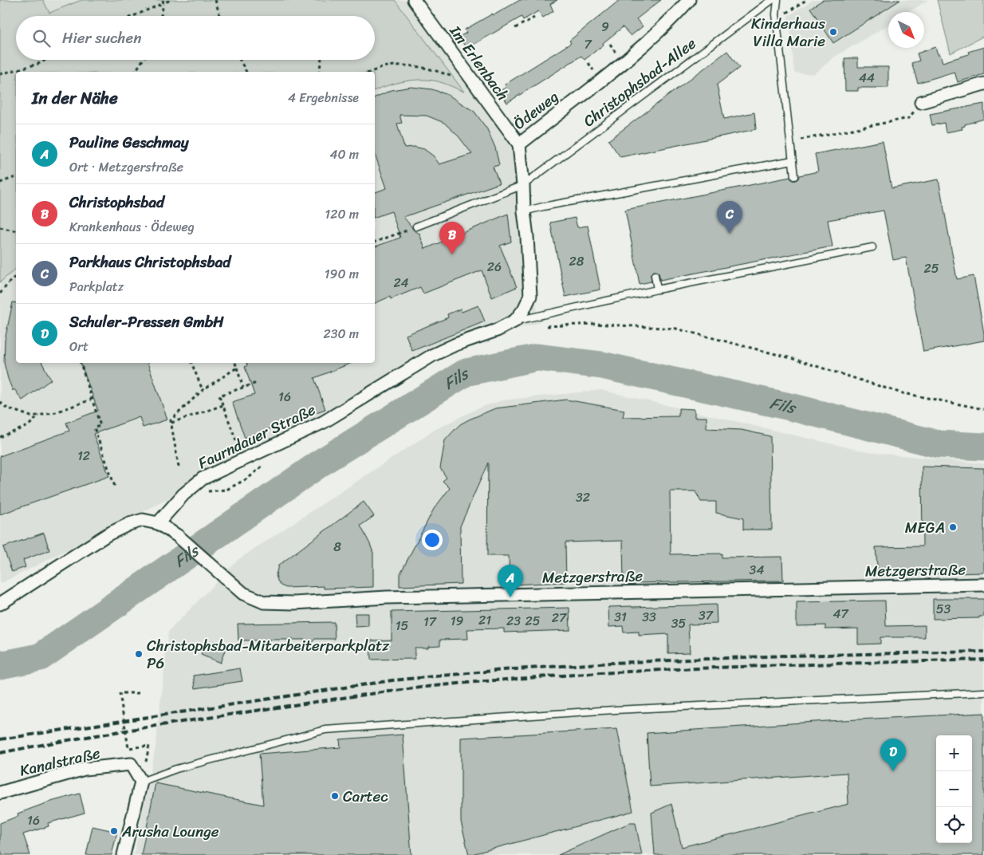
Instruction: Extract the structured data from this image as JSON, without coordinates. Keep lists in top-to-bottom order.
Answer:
{
  "streets": {
    "street": [
      "Im Erlenbach",
      "Ödeweg",
      "Faurndauer Straße",
      "Metzgerstraße",
      "Kanalstraße"
    ],
    "lane": ["Christophsbad-Allee"]
  },
  "crossings": [
    ["Im Erlenbach", "Ödeweg"],
    ["Christophsbad-Allee", "Ödeweg"],
    ["Ödeweg", "Faurndauer Straße"],
    ["Faurndauer Straße", "Metzgerstraße"]
  ],
  "water": ["Fils"],
  "places": [
    "Kinderhaus Villa Marie",
    "MEGA",
    "Christophsbad-Mitarbeiterparkplatz P6",
    "Cartec",
    "Arusha Lounge"
  ],
  "house_numbers": [
    "9",
    "7",
    "44",
    "28",
    "26",
    "25",
    "24",
    "16",
    "12",
    "32",
    "8",
    "34",
    "53",
    "47",
    "37",
    "31",
    "33",
    "27",
    "21",
    "19",
    "23",
    "25",
    "17",
    "35",
    "15",
    "16"
  ],
  "north": "bottom right",
  "page": {
    "search": "Hier suchen",
    "heading": ["In der Nähe", "4 Ergebnisse"],
    "list": [
      {
        "mark": "A",
        "name": "Pauline Geschmay",
        "note": "Ort · Metzgerstraße",
        "value": "40 m"
      },
      {
        "mark": "B",
        "name": "Christophsbad",
        "note": "Krankenhaus · Ödeweg",
        "value": "120 m"
      },
      {
        "mark": "C",
        "name": "Parkhaus Christophsbad",
        "note": "Parkplatz",
        "value": "190 m"
      },
      {
        "mark": "D",
        "name": "Schuler-Pressen GmbH",
        "note": "Ort",
        "value": "230 m"
      }
    ],
    "pins": [
      "C",
      "B",
      "A",
      "D"
    ],
    "map_buttons": ["+", "−"]
  }
}
